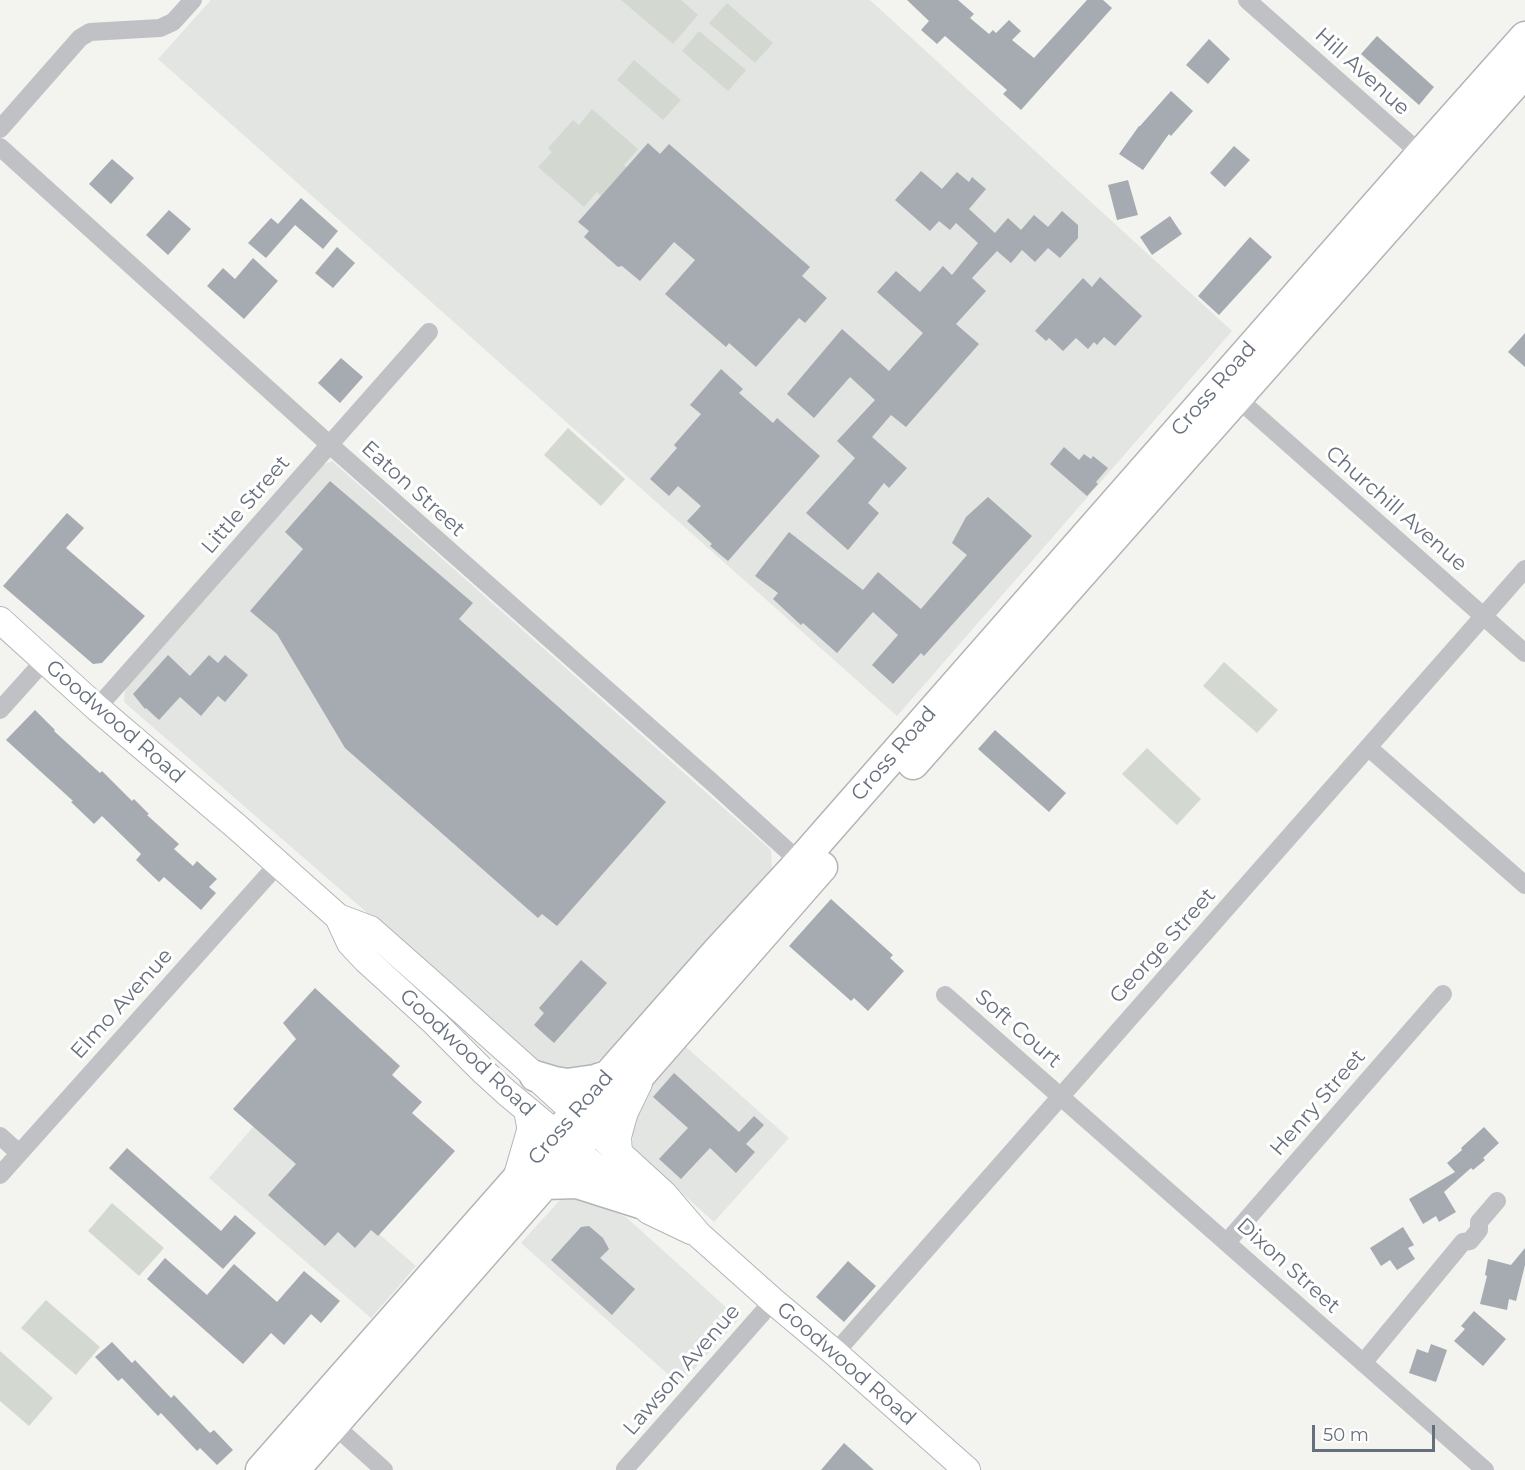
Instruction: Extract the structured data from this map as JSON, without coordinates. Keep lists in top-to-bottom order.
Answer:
{
  "streets": {
    "highway": ["Cross Road"],
    "main road": ["Goodwood Road"],
    "street": [
      "Hill Avenue",
      "Eaton Street",
      "Little Street",
      "Churchill Avenue",
      "George Street",
      "Elmo Avenue",
      "Soft Court",
      "Henry Street",
      "Dixon Street",
      "Lawson Avenue"
    ]
  },
  "crossings": [
    ["Hill Avenue", "Cross Road"],
    ["Cross Road", "Eaton Street"],
    ["Cross Road", "Churchill Avenue"],
    ["Cross Road", "Goodwood Road"],
    ["Eaton Street", "Little Street"],
    ["Little Street", "Goodwood Road"],
    ["Churchill Avenue", "George Street"],
    ["Goodwood Road", "George Street"],
    ["Goodwood Road", "Elmo Avenue"],
    ["Goodwood Road", "Lawson Avenue"],
    ["George Street", "Soft Court"],
    ["George Street", "Dixon Street"],
    ["Soft Court", "Dixon Street"],
    ["Henry Street", "Dixon Street"]
  ],
  "scale_bar": "50 m"
}
